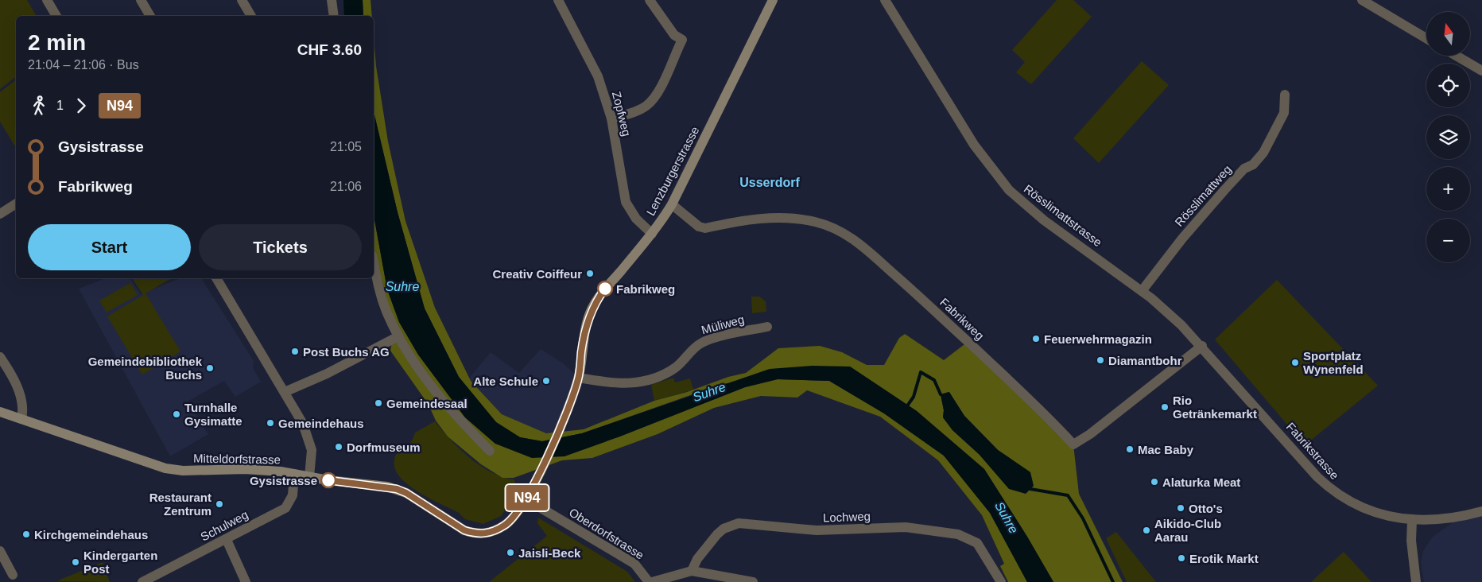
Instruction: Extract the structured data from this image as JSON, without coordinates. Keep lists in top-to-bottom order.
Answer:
{
  "streets": {
    "main road": ["Lenzburgerstrasse", "Mitteldorfstrasse"],
    "street": [
      "Zopfweg",
      "Rösslimattweg",
      "Rösslimattstrasse",
      "Fabrikweg",
      "Müliweg",
      "Fabrikstrasse",
      "Lochweg",
      "Schulweg",
      "Oberdorfstrasse"
    ]
  },
  "crossings": [
    ["Zopfweg", "Lenzburgerstrasse"],
    ["Lenzburgerstrasse", "Fabrikweg"],
    ["Lenzburgerstrasse", "Müliweg"],
    ["Lenzburgerstrasse", "Mitteldorfstrasse"],
    ["Lenzburgerstrasse", "Oberdorfstrasse"],
    ["Rösslimattweg", "Rösslimattstrasse"],
    ["Rösslimattstrasse", "Fabrikweg"],
    ["Rösslimattstrasse", "Fabrikstrasse"],
    ["Fabrikweg", "Fabrikstrasse"],
    ["Mitteldorfstrasse", "Schulweg"],
    ["Mitteldorfstrasse", "Oberdorfstrasse"]
  ],
  "districts": ["Usserdorf"],
  "water": ["Suhre"],
  "places": [
    "Creativ Coiffeur",
    "Fabrikweg",
    "Feuerwehrmagazin",
    "Post Buchs AG",
    "Diamantbohr",
    "Sportplatz Wynenfeld",
    "Gemeindebibliothek Buchs",
    "Alte Schule",
    "Gemeindesaal",
    "Rio Getränkemarkt",
    "Turnhalle Gysimatte",
    "Gemeindehaus",
    "Dorfmuseum",
    "Mac Baby",
    "Gysistrasse",
    "Alaturka Meat",
    "Restaurant Zentrum",
    "Otto's",
    "Aikido-Club Aarau",
    "Kirchgemeindehaus",
    "Jaisli-Beck",
    "Erotik Markt",
    "Kindergarten Post"
  ],
  "lines": ["bus line N94"],
  "north": "top",
  "page": {
    "on_map": "N94",
    "map_buttons": ["+", "−"],
    "heading": ["2 min", "21:04 – 21:06 · Bus", "CHF 3.60"],
    "legs": ["1", "N94"],
    "list": [
      {
        "name": "Gysistrasse",
        "value": "21:05"
      },
      {
        "name": "Fabrikweg",
        "value": "21:06"
      }
    ],
    "buttons": ["Start", "Tickets"]
  }
}
